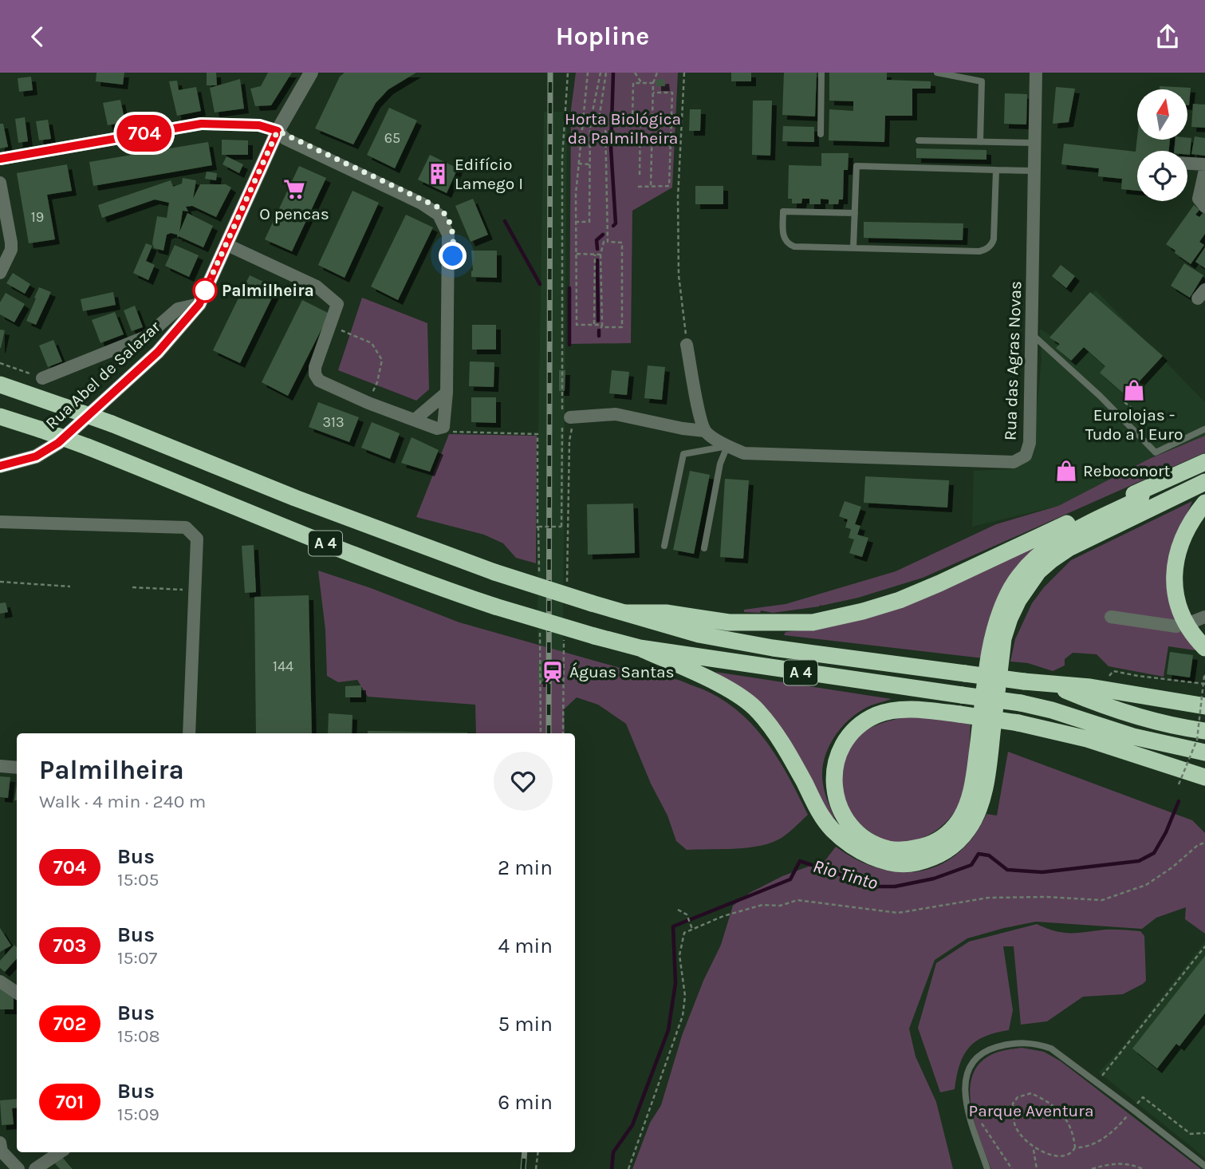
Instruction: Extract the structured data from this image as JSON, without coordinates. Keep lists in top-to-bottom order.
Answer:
{
  "streets": {
    "highway": ["A 4"],
    "street": ["Rua das Agras Novas", "Rua Abel de Salazar"]
  },
  "water": ["Rio Tinto"],
  "parks": ["Horta Biológica da Palmilheira", "Parque Aventura"],
  "places": {
    "building": ["Edifício Lamego I"],
    "supermarket": ["O pencas"],
    "other": ["Palmilheira"],
    "shop": ["Eurolojas - Tudo a 1 Euro", "Reboconort"],
    "station": ["Águas Santas"]
  },
  "lines": ["bus line 704"],
  "house_numbers": [
    "65",
    "19",
    "313",
    "144"
  ],
  "north": "top",
  "page": {
    "header": "Hopline",
    "on_map": "704",
    "heading": ["Palmilheira", "Walk · 4 min · 240 m"],
    "list": [
      {
        "mark": "704",
        "name": "Bus",
        "note": "15:05",
        "value": "2 min"
      },
      {
        "mark": "703",
        "name": "Bus",
        "note": "15:07",
        "value": "4 min"
      },
      {
        "mark": "702",
        "name": "Bus",
        "note": "15:08",
        "value": "5 min"
      },
      {
        "mark": "701",
        "name": "Bus",
        "note": "15:09",
        "value": "6 min"
      }
    ]
  }
}
